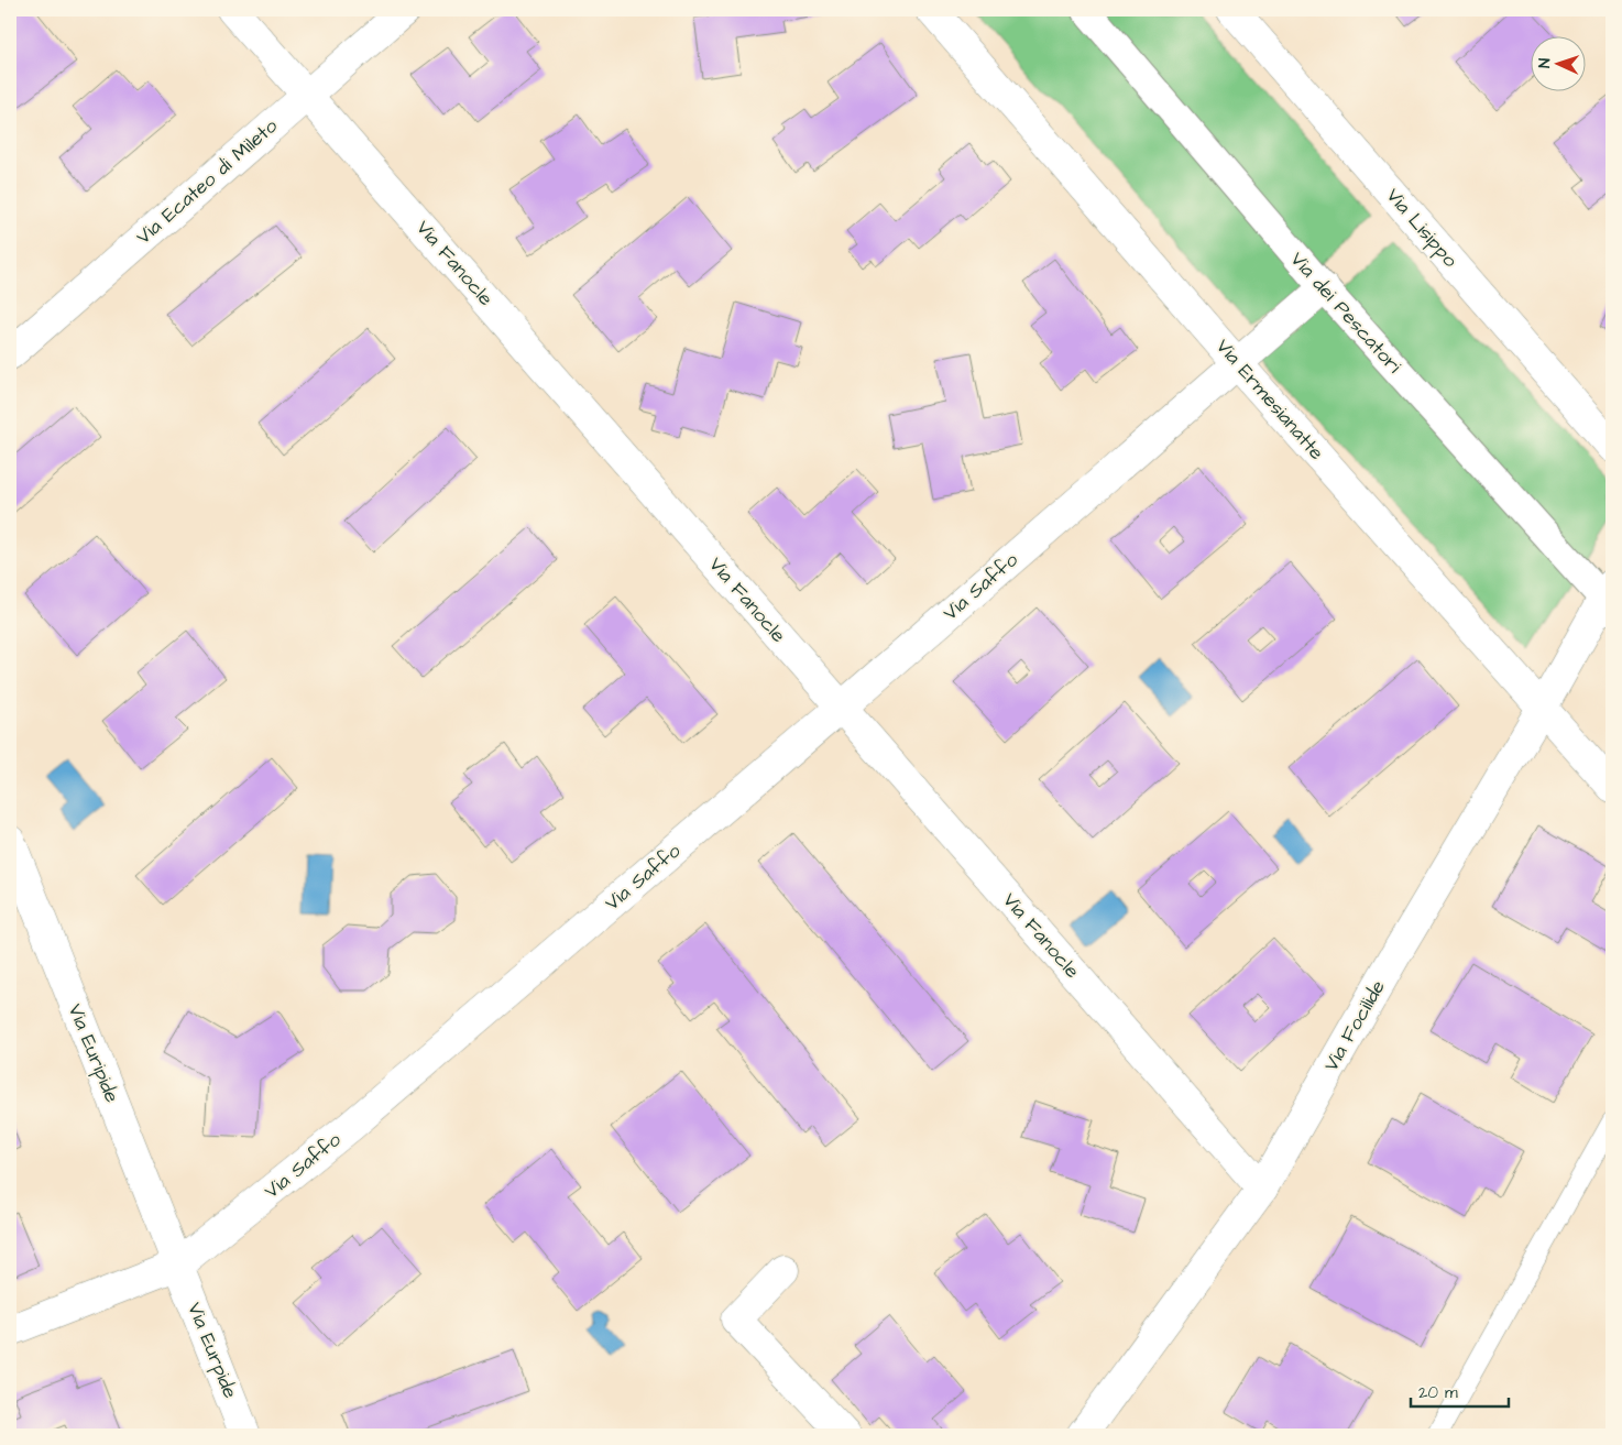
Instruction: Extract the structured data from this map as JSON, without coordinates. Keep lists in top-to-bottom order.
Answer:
{
  "streets": {
    "street": [
      "Via Ecateo di Mileto",
      "Via Lisippo",
      "Via Fanocle",
      "Via dei Pescatori",
      "Via Ermesianatte",
      "Via Saffo",
      "Via Focilide",
      "Via Euripide",
      "Via Eurpide"
    ]
  },
  "crossings": [
    ["Via Ecateo di Mileto", "Via Fanocle"],
    ["Via Fanocle", "Via Saffo"],
    ["Via Fanocle", "Via Focilide"],
    ["Via dei Pescatori", "Via Saffo"],
    ["Via dei Pescatori", "Via Focilide"],
    ["Via Ermesianatte", "Via Saffo"],
    ["Via Ermesianatte", "Via Focilide"],
    ["Via Saffo", "Via Euripide"],
    ["Via Saffo", "Via Eurpide"],
    ["Via Euripide", "Via Eurpide"]
  ],
  "scale_bar": "20 m",
  "north": "left"
}
